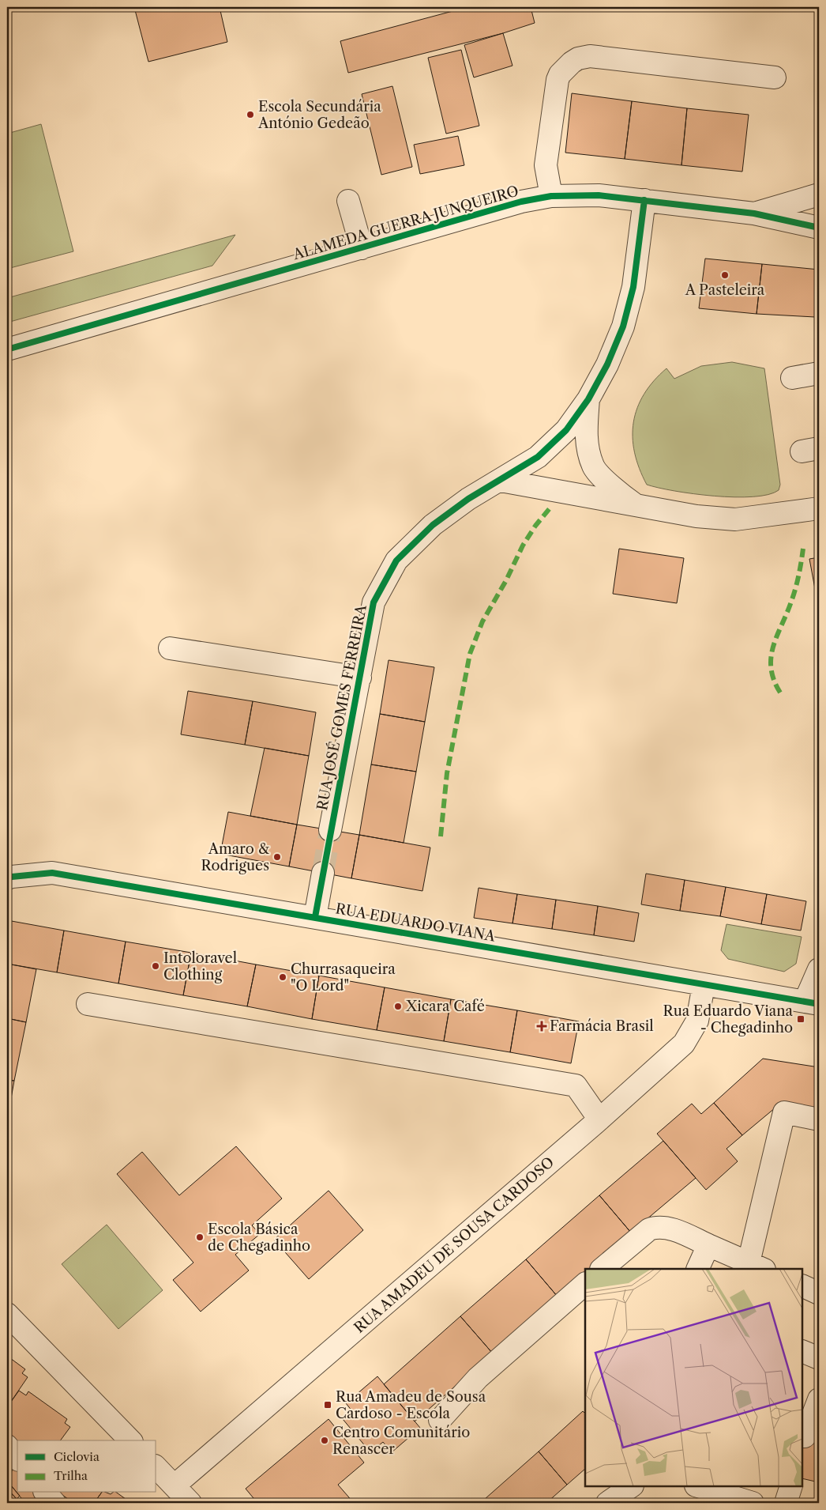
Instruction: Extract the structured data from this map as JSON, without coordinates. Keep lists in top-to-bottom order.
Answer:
{
  "streets": {
    "street": [
      "ALAMEDA GUERRA JUNQUEIRO",
      "RUA JOSÉ GOMES FERREIRA",
      "RUA EDUARDO VIANA",
      "RUA AMADEU DE SOUSA CARDOSO"
    ]
  },
  "crossings": [
    ["ALAMEDA GUERRA JUNQUEIRO", "RUA JOSÉ GOMES FERREIRA"],
    ["RUA EDUARDO VIANA", "RUA AMADEU DE SOUSA CARDOSO"]
  ],
  "places": {
    "other": [
      "Escola Secundária António Gedeão",
      "A Pasteleira",
      "Amaro & Rodrigues",
      "Intoloravel Clothing",
      "Churrasaqueira \"O Lord\"",
      "Xicara Café",
      "Escola Básica de Chegadinho",
      "Centro Comunitário Renascer"
    ],
    "transit": ["Rua Eduardo Viana - Chegadinho", "Rua Amadeu de Sousa Cardoso - Escola"],
    "health": ["Farmácia Brasil"]
  },
  "legend": ["Ciclovia", "Trilha"]
}
